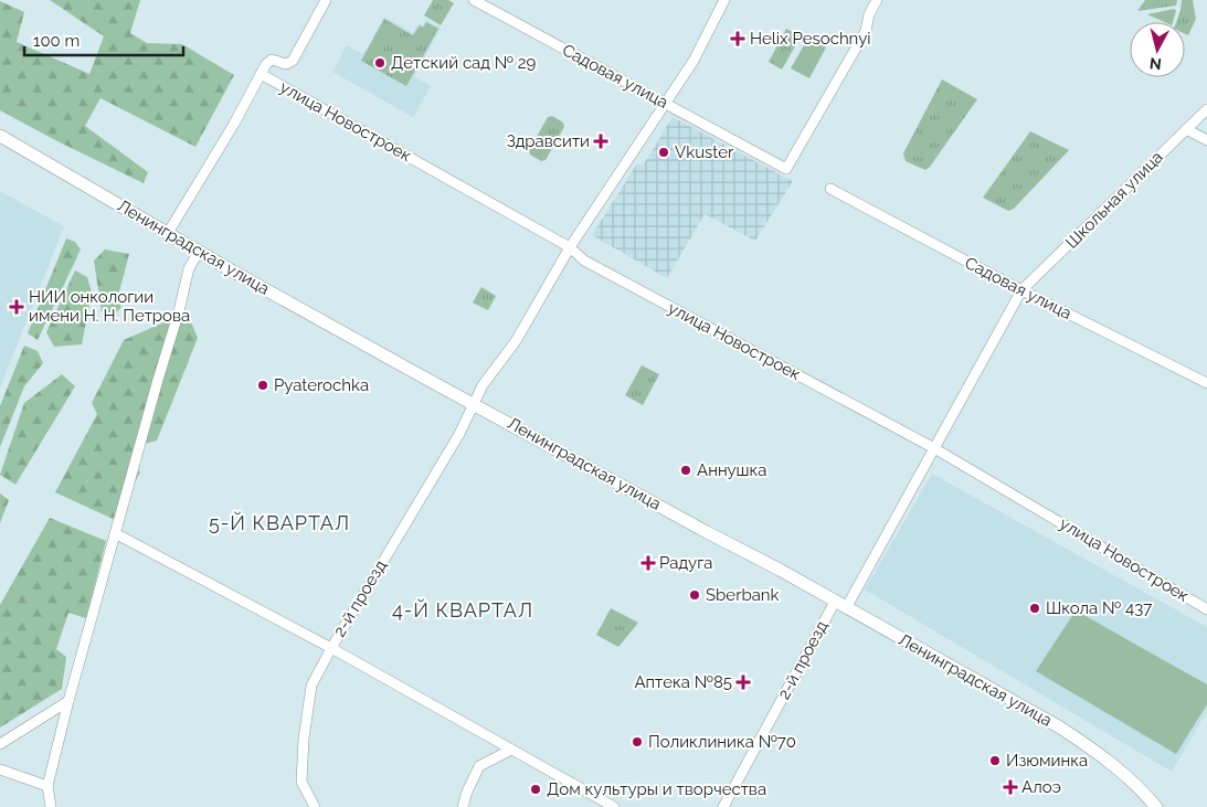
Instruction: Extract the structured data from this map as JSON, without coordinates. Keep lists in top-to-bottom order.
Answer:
{
  "streets": {
    "main road": ["Ленинградская улица"],
    "street": [
      "Садовая улица",
      "улица Новостроек",
      "Школьная улица",
      "2-й проезд"
    ]
  },
  "crossings": [
    ["Садовая улица", "Школьная улица"],
    ["Садовая улица", "2-й проезд"],
    ["улица Новостроек", "Школьная улица"],
    ["улица Новостроек", "2-й проезд"],
    ["Школьная улица", "2-й проезд"],
    ["Ленинградская улица", "2-й проезд"]
  ],
  "districts": ["5-Й КВАРТАЛ", "4-Й КВАРТАЛ"],
  "places": {
    "health": [
      "Helix Pesochnyi",
      "Здравсити",
      "НИИ онкологии имени Н. Н. Петрова",
      "Радуга",
      "Аптека №85",
      "Алоэ"
    ],
    "other": [
      "Детский сад № 29",
      "Vkuster",
      "Pyaterochka",
      "Аннушка",
      "Sberbank",
      "Школа № 437",
      "Поликлиника №70",
      "Изюминка",
      "Дом культуры и творчества"
    ]
  },
  "scale_bar": "100 m",
  "north": "bottom"
}
